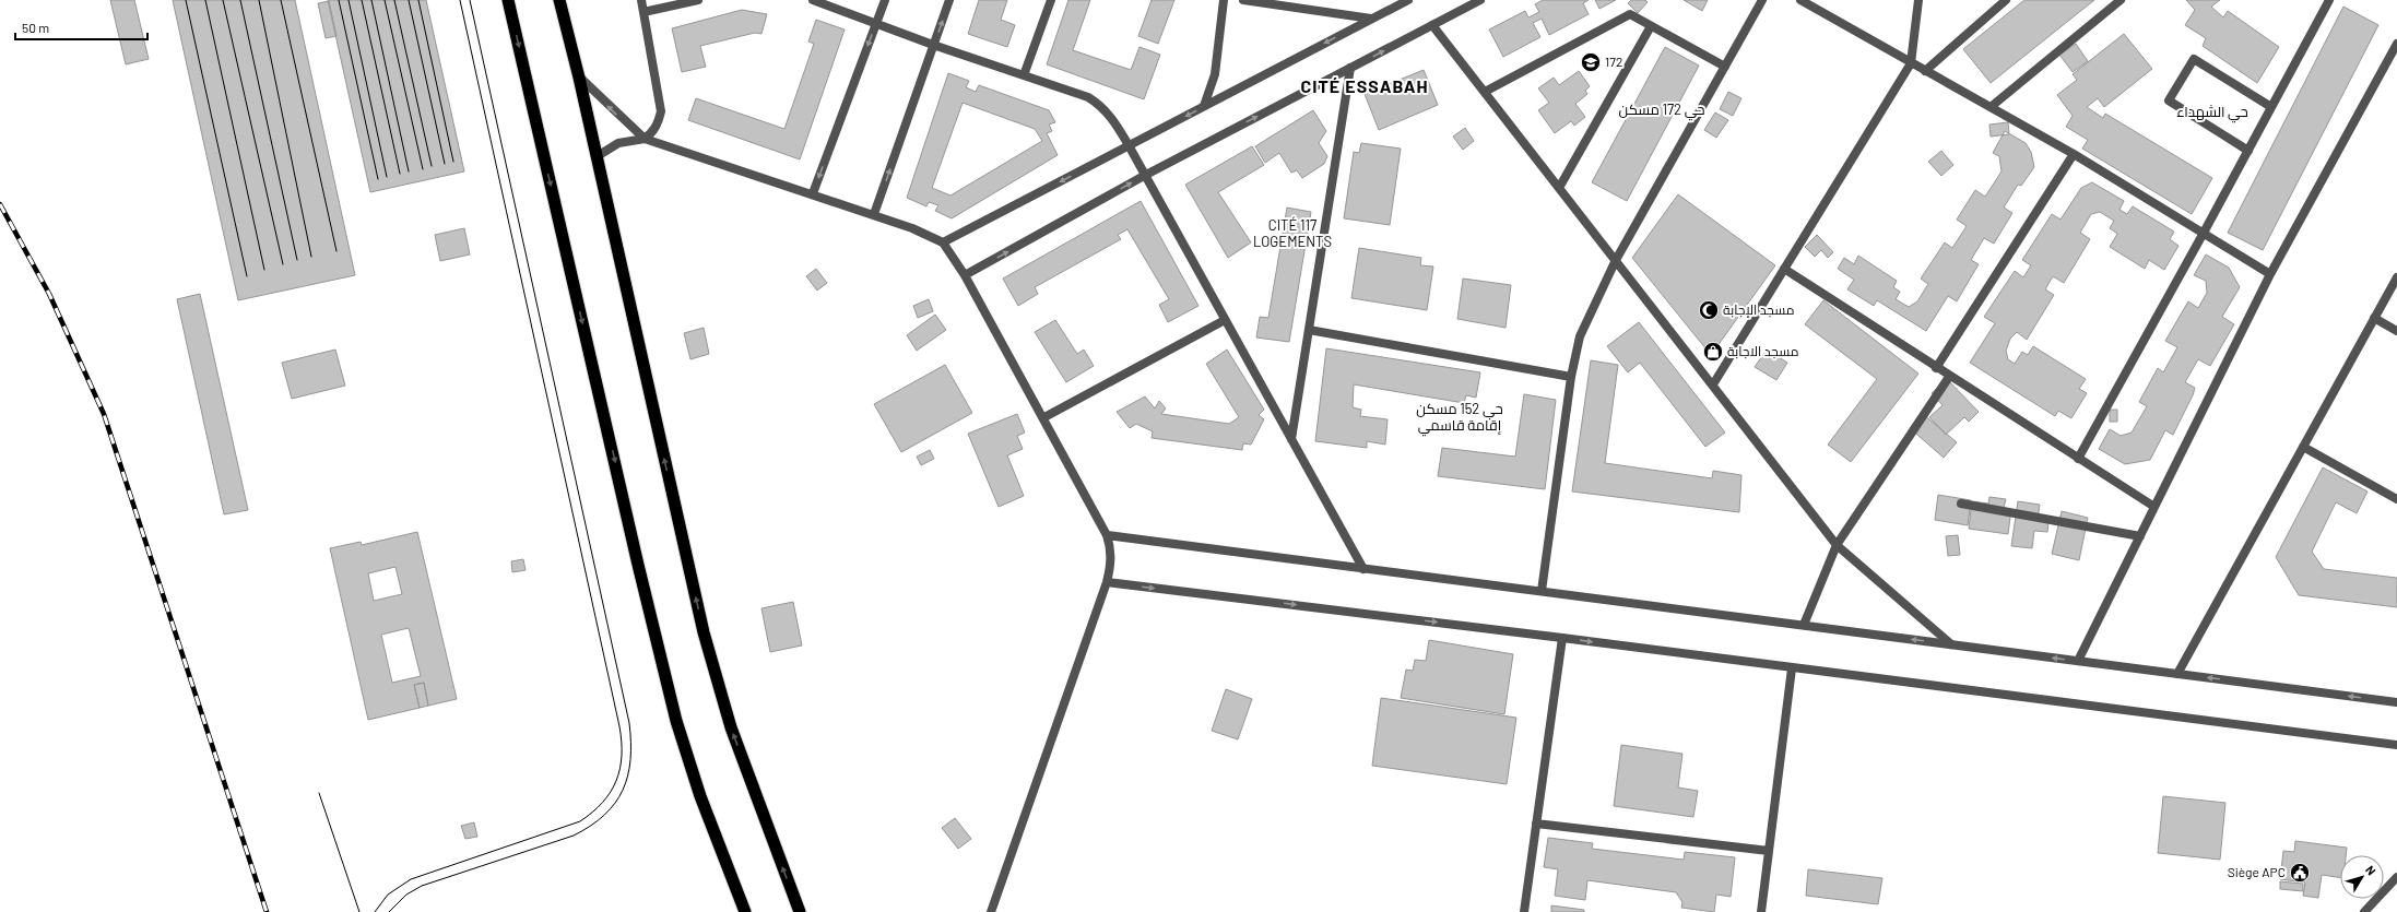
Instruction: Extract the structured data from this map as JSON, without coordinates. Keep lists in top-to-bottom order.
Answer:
{
  "districts": [
    "CITÉ ESSABAH",
    "حي 172 مسكن",
    "حي الشهداء",
    "CITÉ 117 LOGEMENTS",
    "حي 152 مسكن إقامة قاسمي"
  ],
  "places": {
    "school or university": ["172"],
    "mosque": ["مسجد الإجابة"],
    "shop": ["مسجد الاجابة"],
    "public building": ["Siège APC"]
  },
  "scale_bar": "50 m",
  "north": "top right"
}
